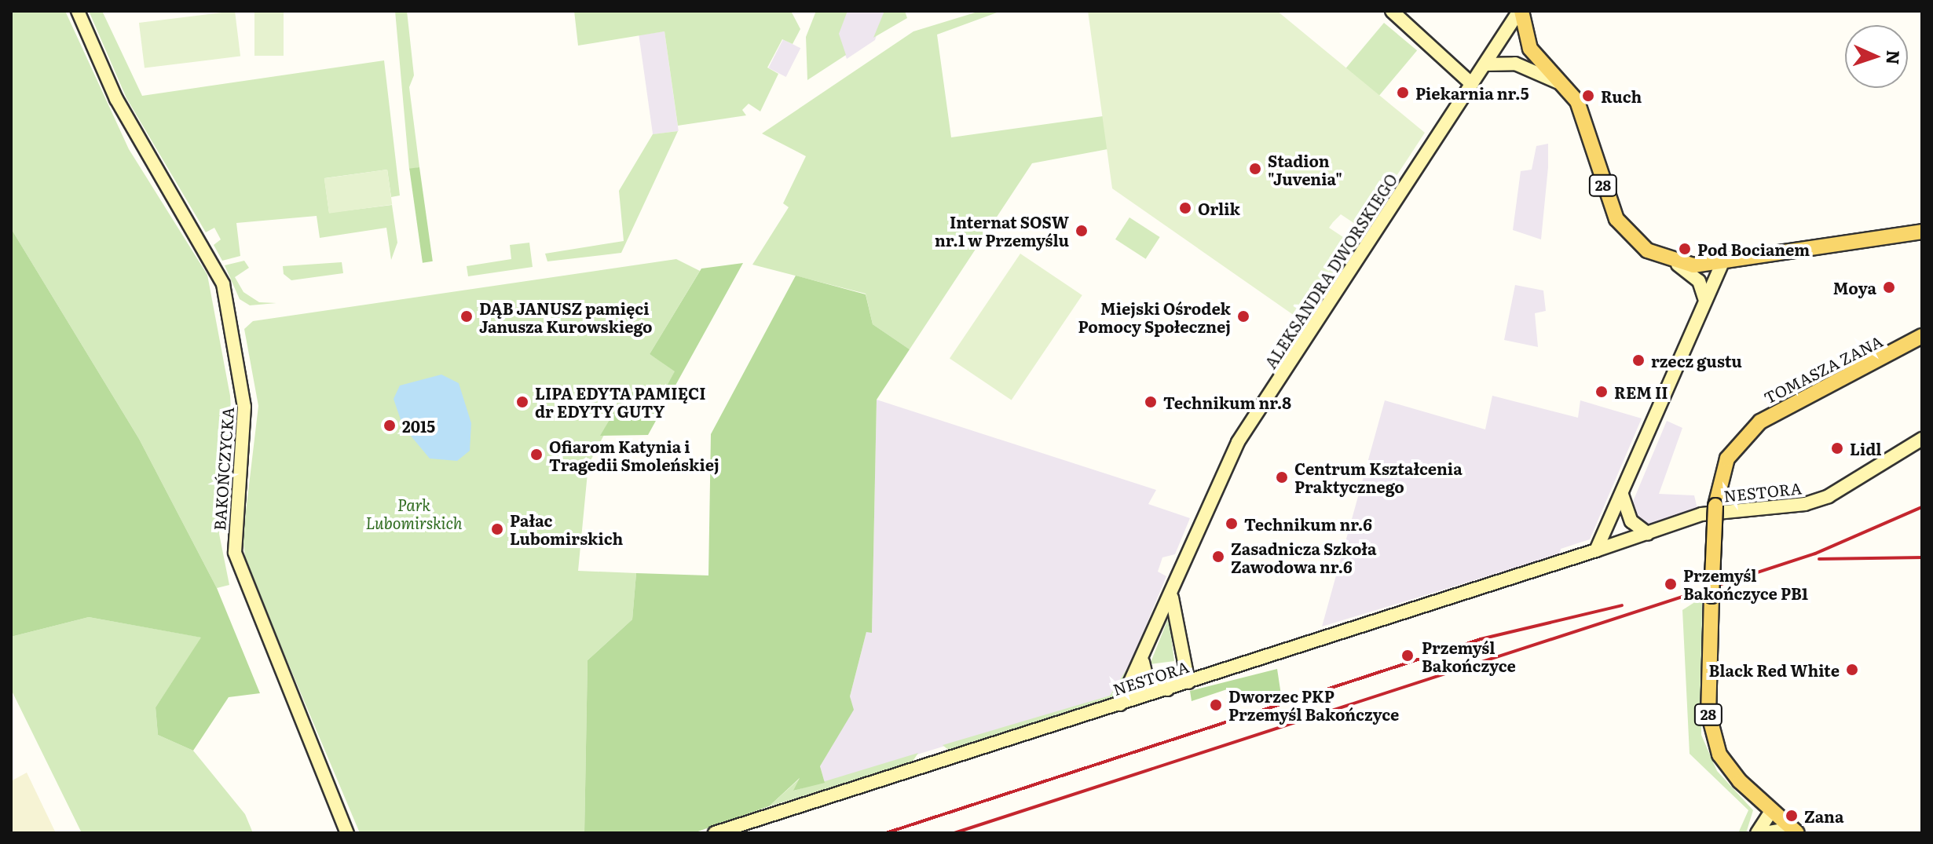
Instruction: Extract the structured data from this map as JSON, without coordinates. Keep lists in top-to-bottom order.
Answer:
{
  "streets": {
    "main road": ["28", "TOMASZA ZANA"],
    "street": ["ALEKSANDRA DWORSKIEGO", "BAKOŃCZYCKA", "NESTORA"]
  },
  "crossings": [
    ["28", "ALEKSANDRA DWORSKIEGO"],
    ["28", "TOMASZA ZANA"],
    ["ALEKSANDRA DWORSKIEGO", "NESTORA"]
  ],
  "parks": ["Park Lubomirskich"],
  "places": [
    "Piekarnia nr.5",
    "Ruch",
    "Stadion \"Juvenia\"",
    "Orlik",
    "Internat SOSW nr.1 w Przemyślu",
    "Pod Bocianem",
    "Moya",
    "DĄB JANUSZ pamięci Janusza Kurowskiego",
    "Miejski Ośrodek Pomocy Społecznej",
    "rzecz gustu",
    "REM II",
    "LIPA EDYTA PAMIĘCI dr EDYTY GUTY",
    "Technikum nr.8",
    "2015",
    "Lidl",
    "Ofiarom Katynia i Tragedii Smoleńskiej",
    "Centrum Kształcenia Praktycznego",
    "Technikum nr.6",
    "Pałac Lubomirskich",
    "Zasadnicza Szkoła Zawodowa nr.6",
    "Przemyśl Bakończyce PB1",
    "Przemyśl Bakończyce",
    "Black Red White",
    "Dworzec PKP Przemyśl Bakończyce",
    "Zana"
  ],
  "north": "right"
}
